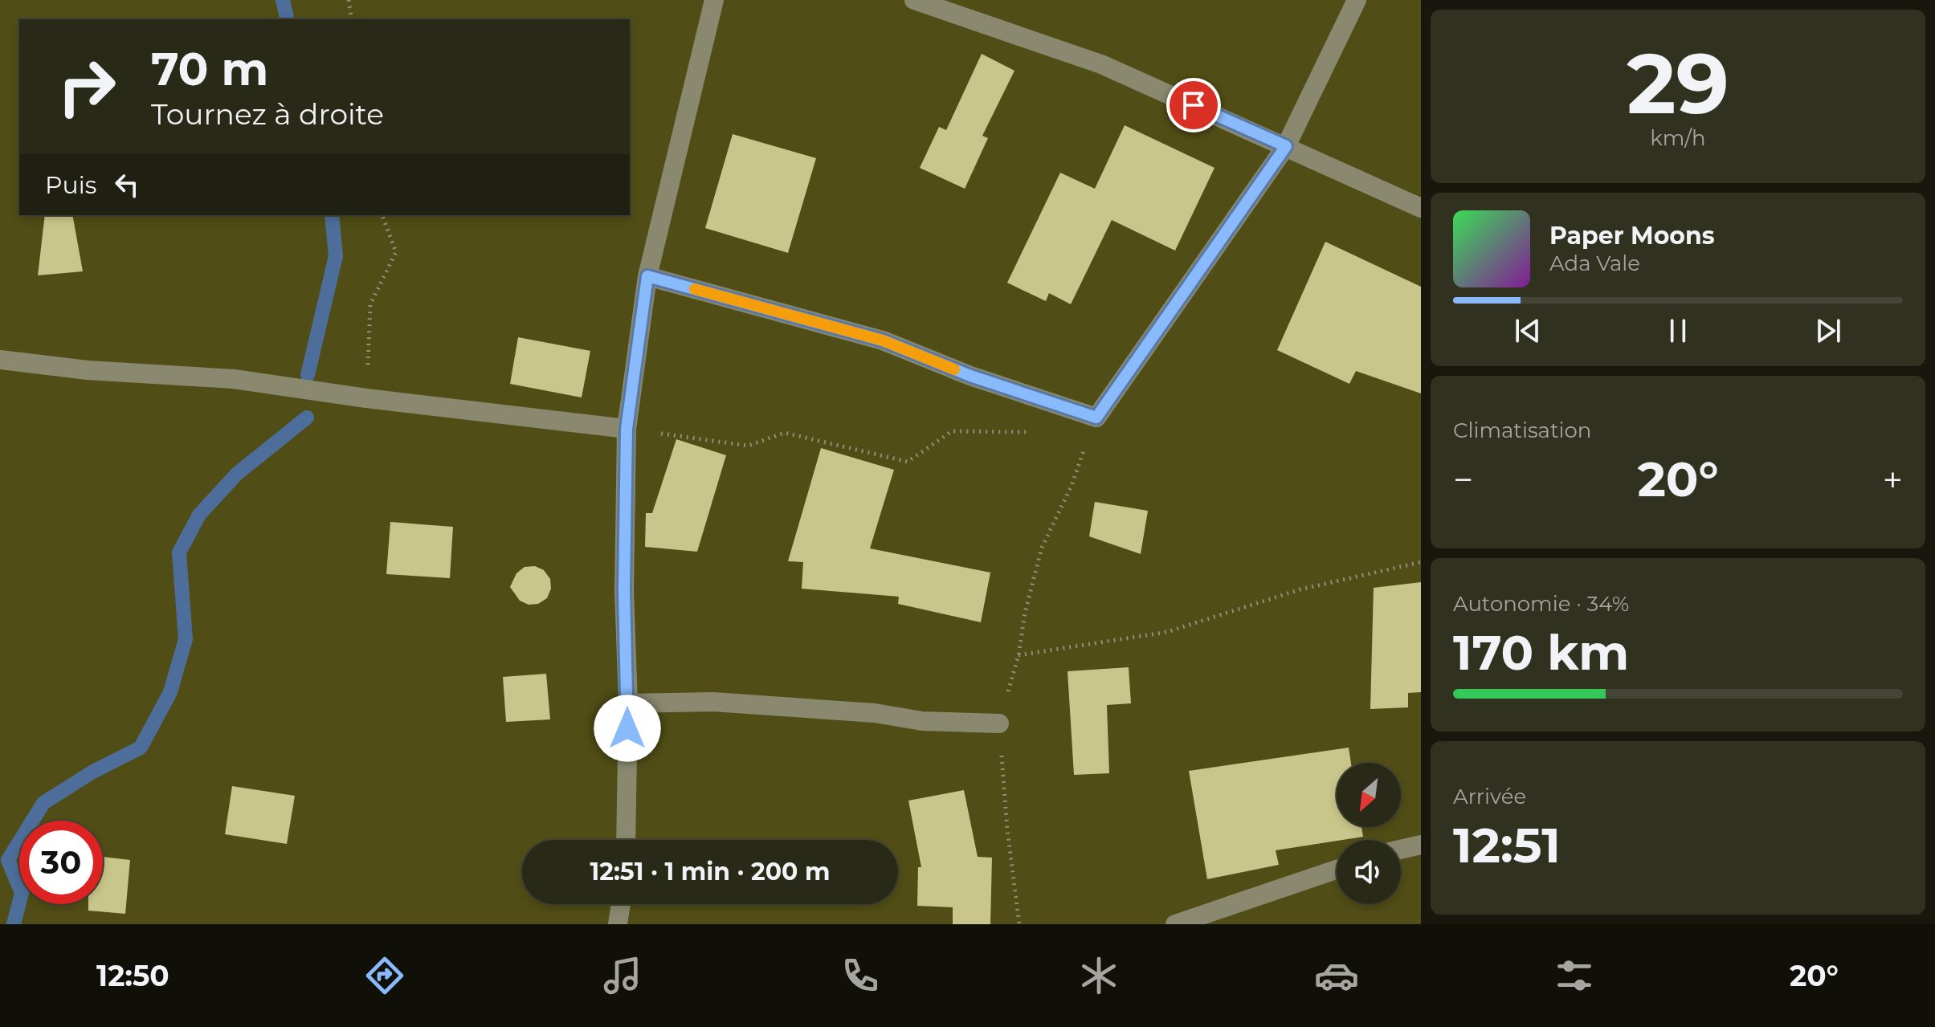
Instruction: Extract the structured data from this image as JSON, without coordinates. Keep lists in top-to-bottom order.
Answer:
{
  "north": "bottom left",
  "page": {
    "tile": [
      ["29", "km/h"],
      "Climatisation",
      ["Autonomie · 34%", "170 km"],
      ["Arrivée", "12:51"]
    ],
    "turn": ["70 m", "Tournez à droite"],
    "then": "Puis",
    "song": ["Paper Moons", "Ada Vale"],
    "heat": ["−", "20°", "+"],
    "limit": "30",
    "trip": "12:51 · 1 min · 200 m",
    "tabs": ["12:50", "20°"]
  }
}
